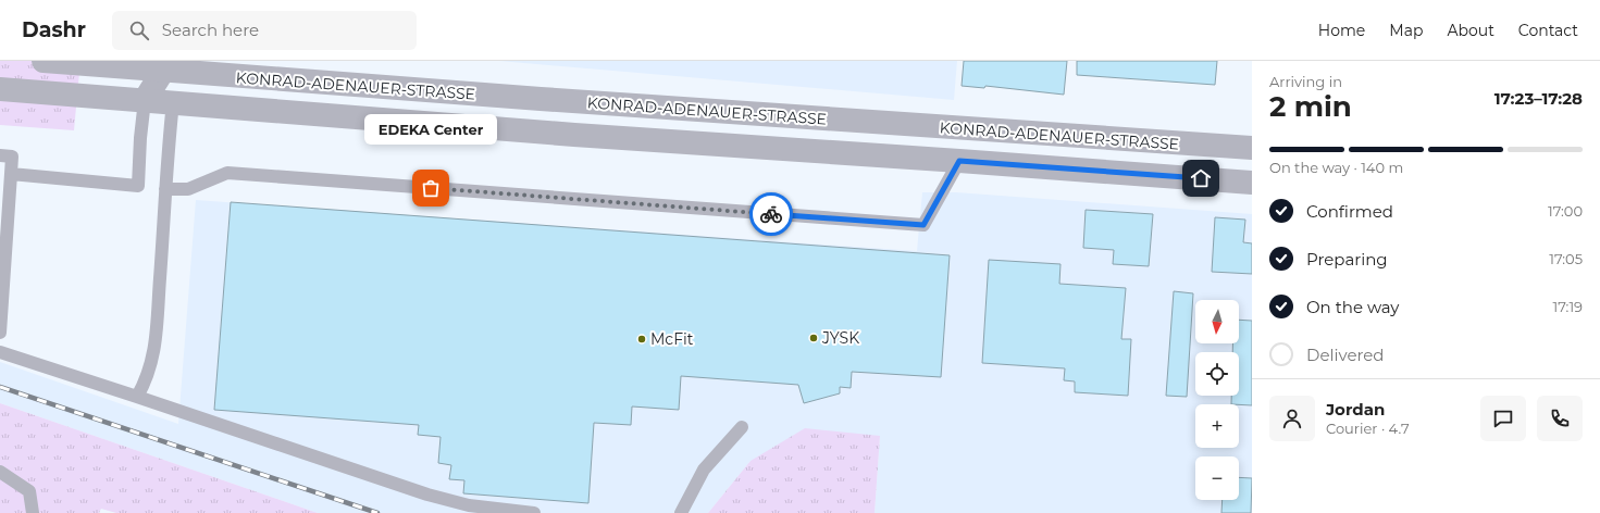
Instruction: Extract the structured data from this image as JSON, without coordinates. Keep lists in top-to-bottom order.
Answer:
{
  "streets": {
    "street": ["KONRAD-ADENAUER-STRASSE"]
  },
  "places": ["EDEKA Center", "JYSK", "McFit"],
  "north": "bottom",
  "page": {
    "header": "Dashr",
    "search": "Search here",
    "nav": [
      "Home",
      "Map",
      "About",
      "Contact"
    ],
    "heading": ["2 min", "Arriving in", "17:23–17:28"],
    "panel": ["Jordan", "Courier · 4.7"],
    "bubble": "EDEKA Center",
    "bar": "On the way · 140 m",
    "list": [
      ["Confirmed", "17:00"],
      ["Preparing", "17:05"],
      ["On the way", "17:19"],
      "Delivered"
    ],
    "map_buttons": ["+", "−"]
  }
}
